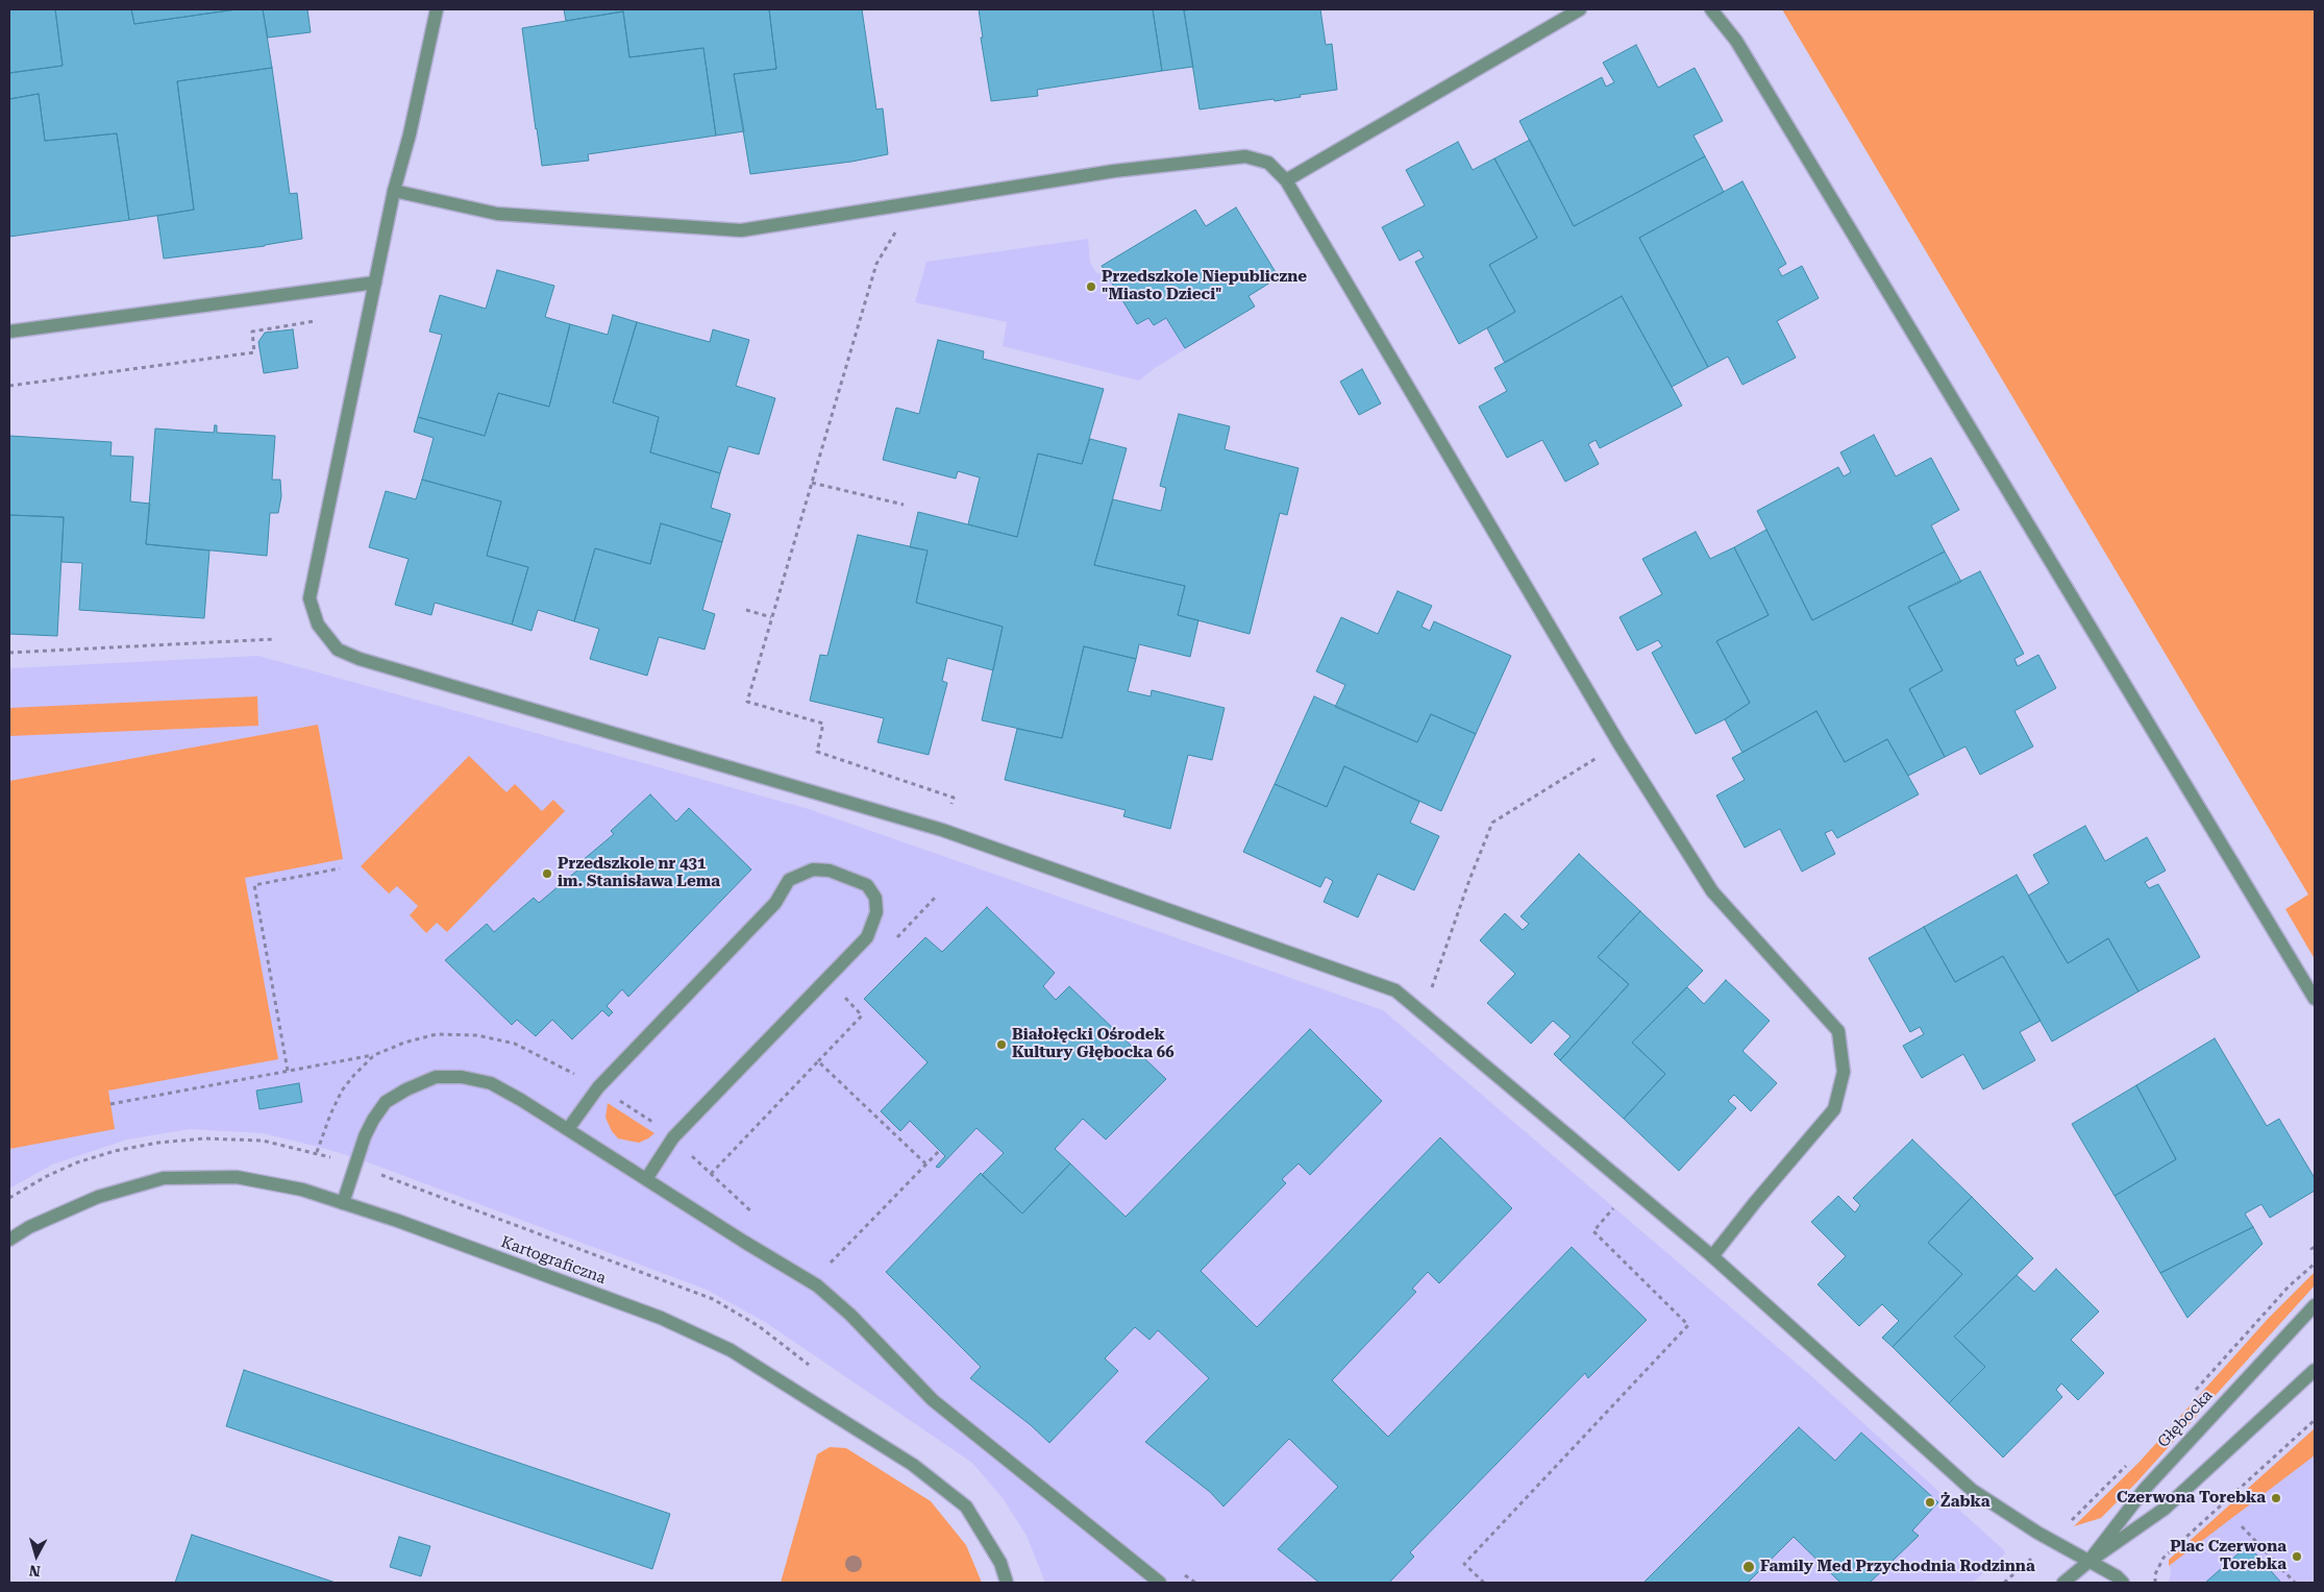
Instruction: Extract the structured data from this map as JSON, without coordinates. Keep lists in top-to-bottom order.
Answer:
{
  "streets": {
    "street": ["Kartograficzna", "Głębocka"]
  },
  "places": [
    "Przedszkole Niepubliczne \"Miasto Dzieci\"",
    "Przedszkole nr 431 im. Stanisława Lema",
    "Białołęcki Ośrodek Kultury Głębocka 66",
    "Czerwona Torebka",
    "Żabka",
    "Plac Czerwona Torebka",
    "Family Med Przychodnia Rodzinna"
  ],
  "north": "bottom"
}
